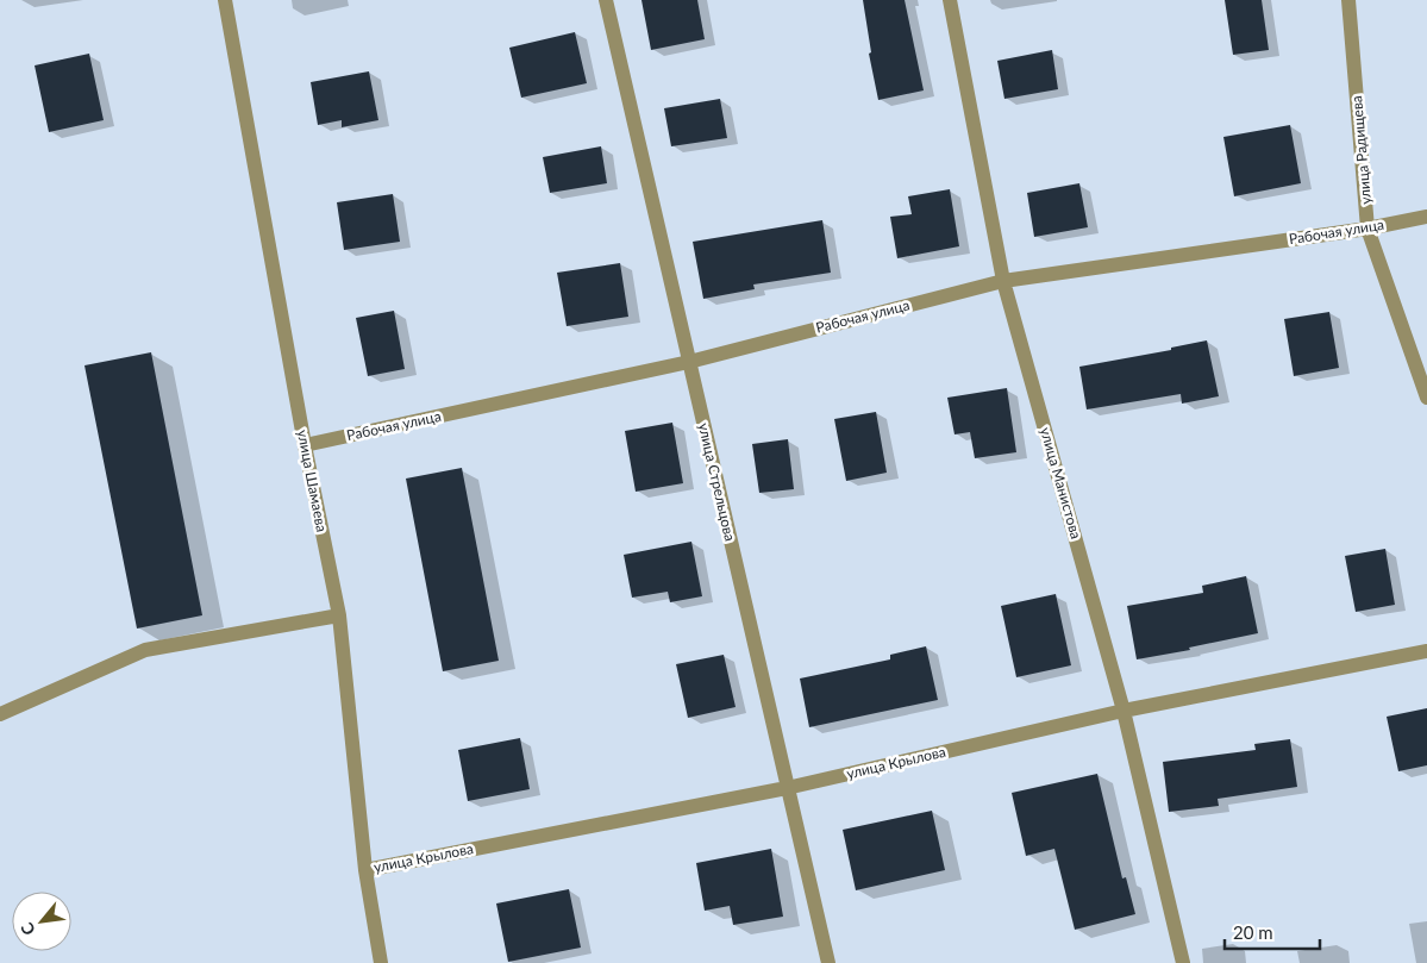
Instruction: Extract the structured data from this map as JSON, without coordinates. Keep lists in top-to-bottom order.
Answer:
{
  "streets": {
    "street": [
      "улица Радищева",
      "Рабочая улица",
      "улица Шамаева",
      "улица Стрельцова",
      "улица Манистова",
      "улица Крылова"
    ]
  },
  "crossings": [
    ["улица Радищева", "Рабочая улица"],
    ["Рабочая улица", "улица Шамаева"],
    ["Рабочая улица", "улица Стрельцова"],
    ["Рабочая улица", "улица Манистова"],
    ["улица Шамаева", "улица Крылова"],
    ["улица Стрельцова", "улица Крылова"],
    ["улица Манистова", "улица Крылова"]
  ],
  "scale_bar": "20 m",
  "north": "bottom left"
}
